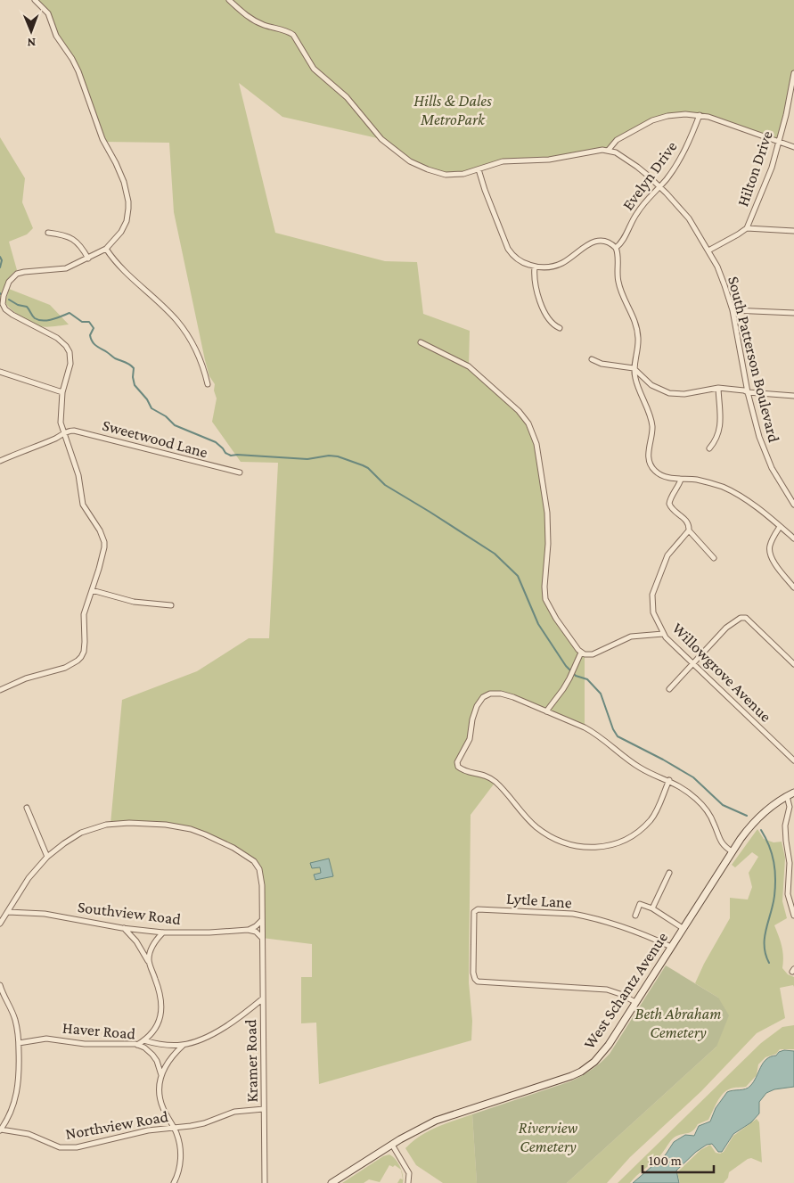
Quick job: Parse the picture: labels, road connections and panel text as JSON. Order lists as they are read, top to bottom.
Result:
{
  "streets": {
    "main road": ["West Schantz Avenue"],
    "street": [
      "Hilton Drive",
      "Evelyn Drive",
      "South Patterson Boulevard",
      "Sweetwood Lane",
      "Willowgrove Avenue",
      "Lytle Lane",
      "Southview Road",
      "Haver Road",
      "Kramer Road",
      "Northview Road"
    ]
  },
  "crossings": [
    ["Hilton Drive", "South Patterson Boulevard"],
    ["Evelyn Drive", "South Patterson Boulevard"],
    ["Lytle Lane", "West Schantz Avenue"],
    ["Southview Road", "Kramer Road"],
    ["Haver Road", "Kramer Road"],
    ["Kramer Road", "Northview Road"]
  ],
  "parks": ["Hills & Dales MetroPark", "Beth Abraham Cemetery", "Riverview Cemetery"],
  "scale_bar": "100 m",
  "north": "bottom"
}
